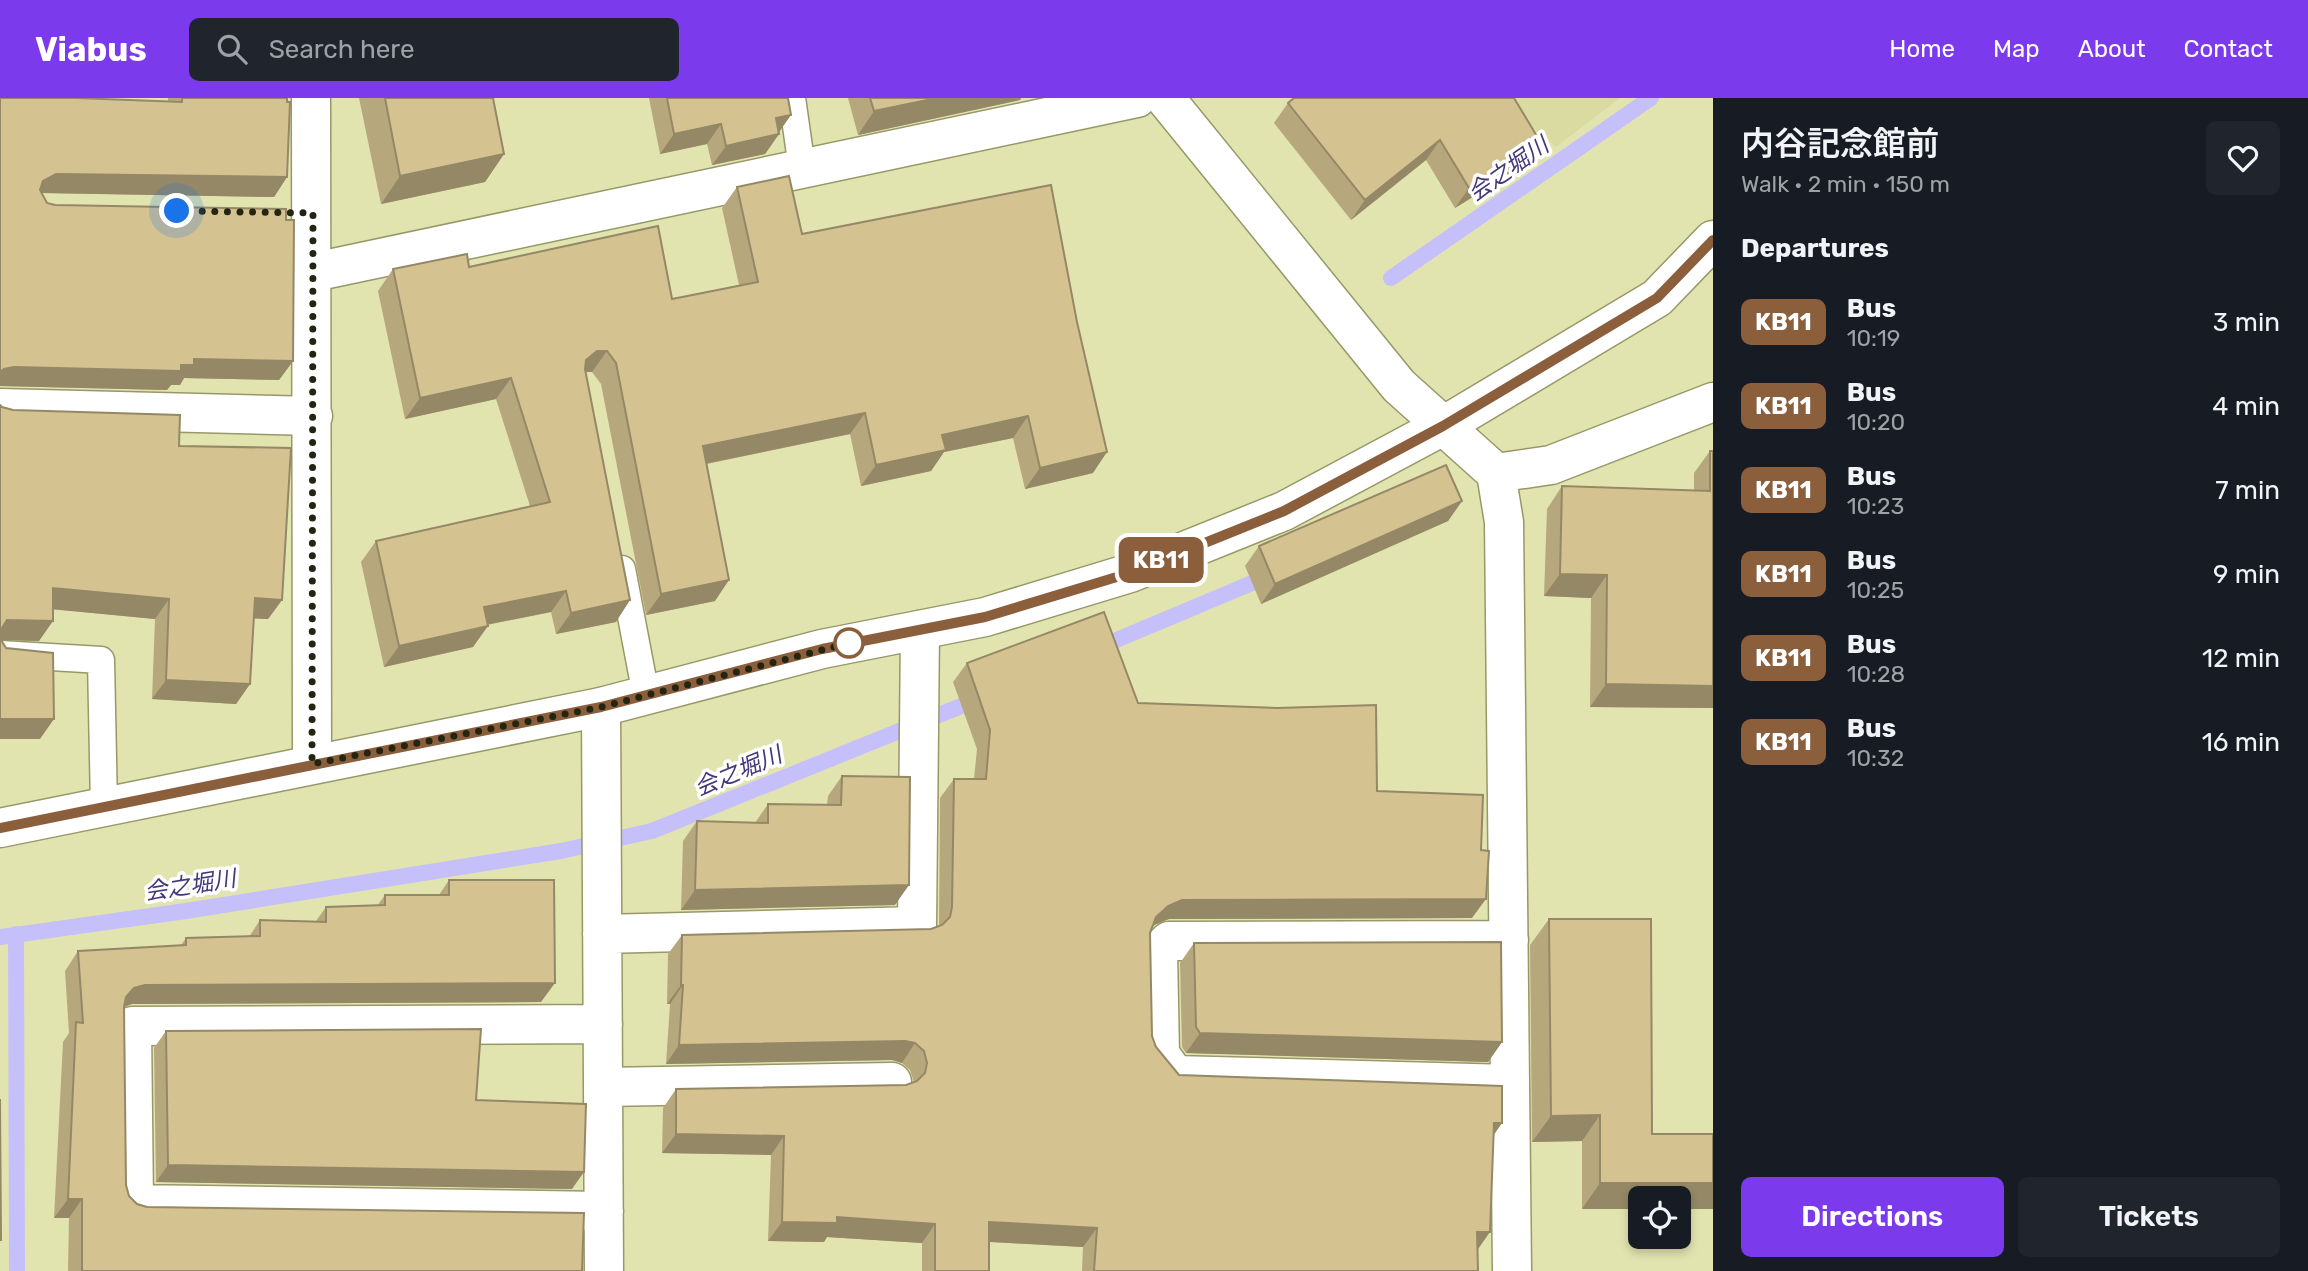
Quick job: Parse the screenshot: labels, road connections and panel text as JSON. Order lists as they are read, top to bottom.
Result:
{
  "water": ["会之堀川"],
  "lines": ["bus line KB11"],
  "page": {
    "header": "Viabus",
    "search": "Search here",
    "nav": [
      "Home",
      "Map",
      "About",
      "Contact"
    ],
    "on_map": "KB11",
    "heading": [
      ["内谷記念館前", "Walk · 2 min · 150 m"],
      "Departures"
    ],
    "list": [
      {
        "mark": "KB11",
        "name": "Bus",
        "note": "10:19",
        "value": "3 min"
      },
      {
        "mark": "KB11",
        "name": "Bus",
        "note": "10:20",
        "value": "4 min"
      },
      {
        "mark": "KB11",
        "name": "Bus",
        "note": "10:23",
        "value": "7 min"
      },
      {
        "mark": "KB11",
        "name": "Bus",
        "note": "10:25",
        "value": "9 min"
      },
      {
        "mark": "KB11",
        "name": "Bus",
        "note": "10:28",
        "value": "12 min"
      },
      {
        "mark": "KB11",
        "name": "Bus",
        "note": "10:32",
        "value": "16 min"
      }
    ],
    "buttons": ["Directions", "Tickets"]
  }
}
